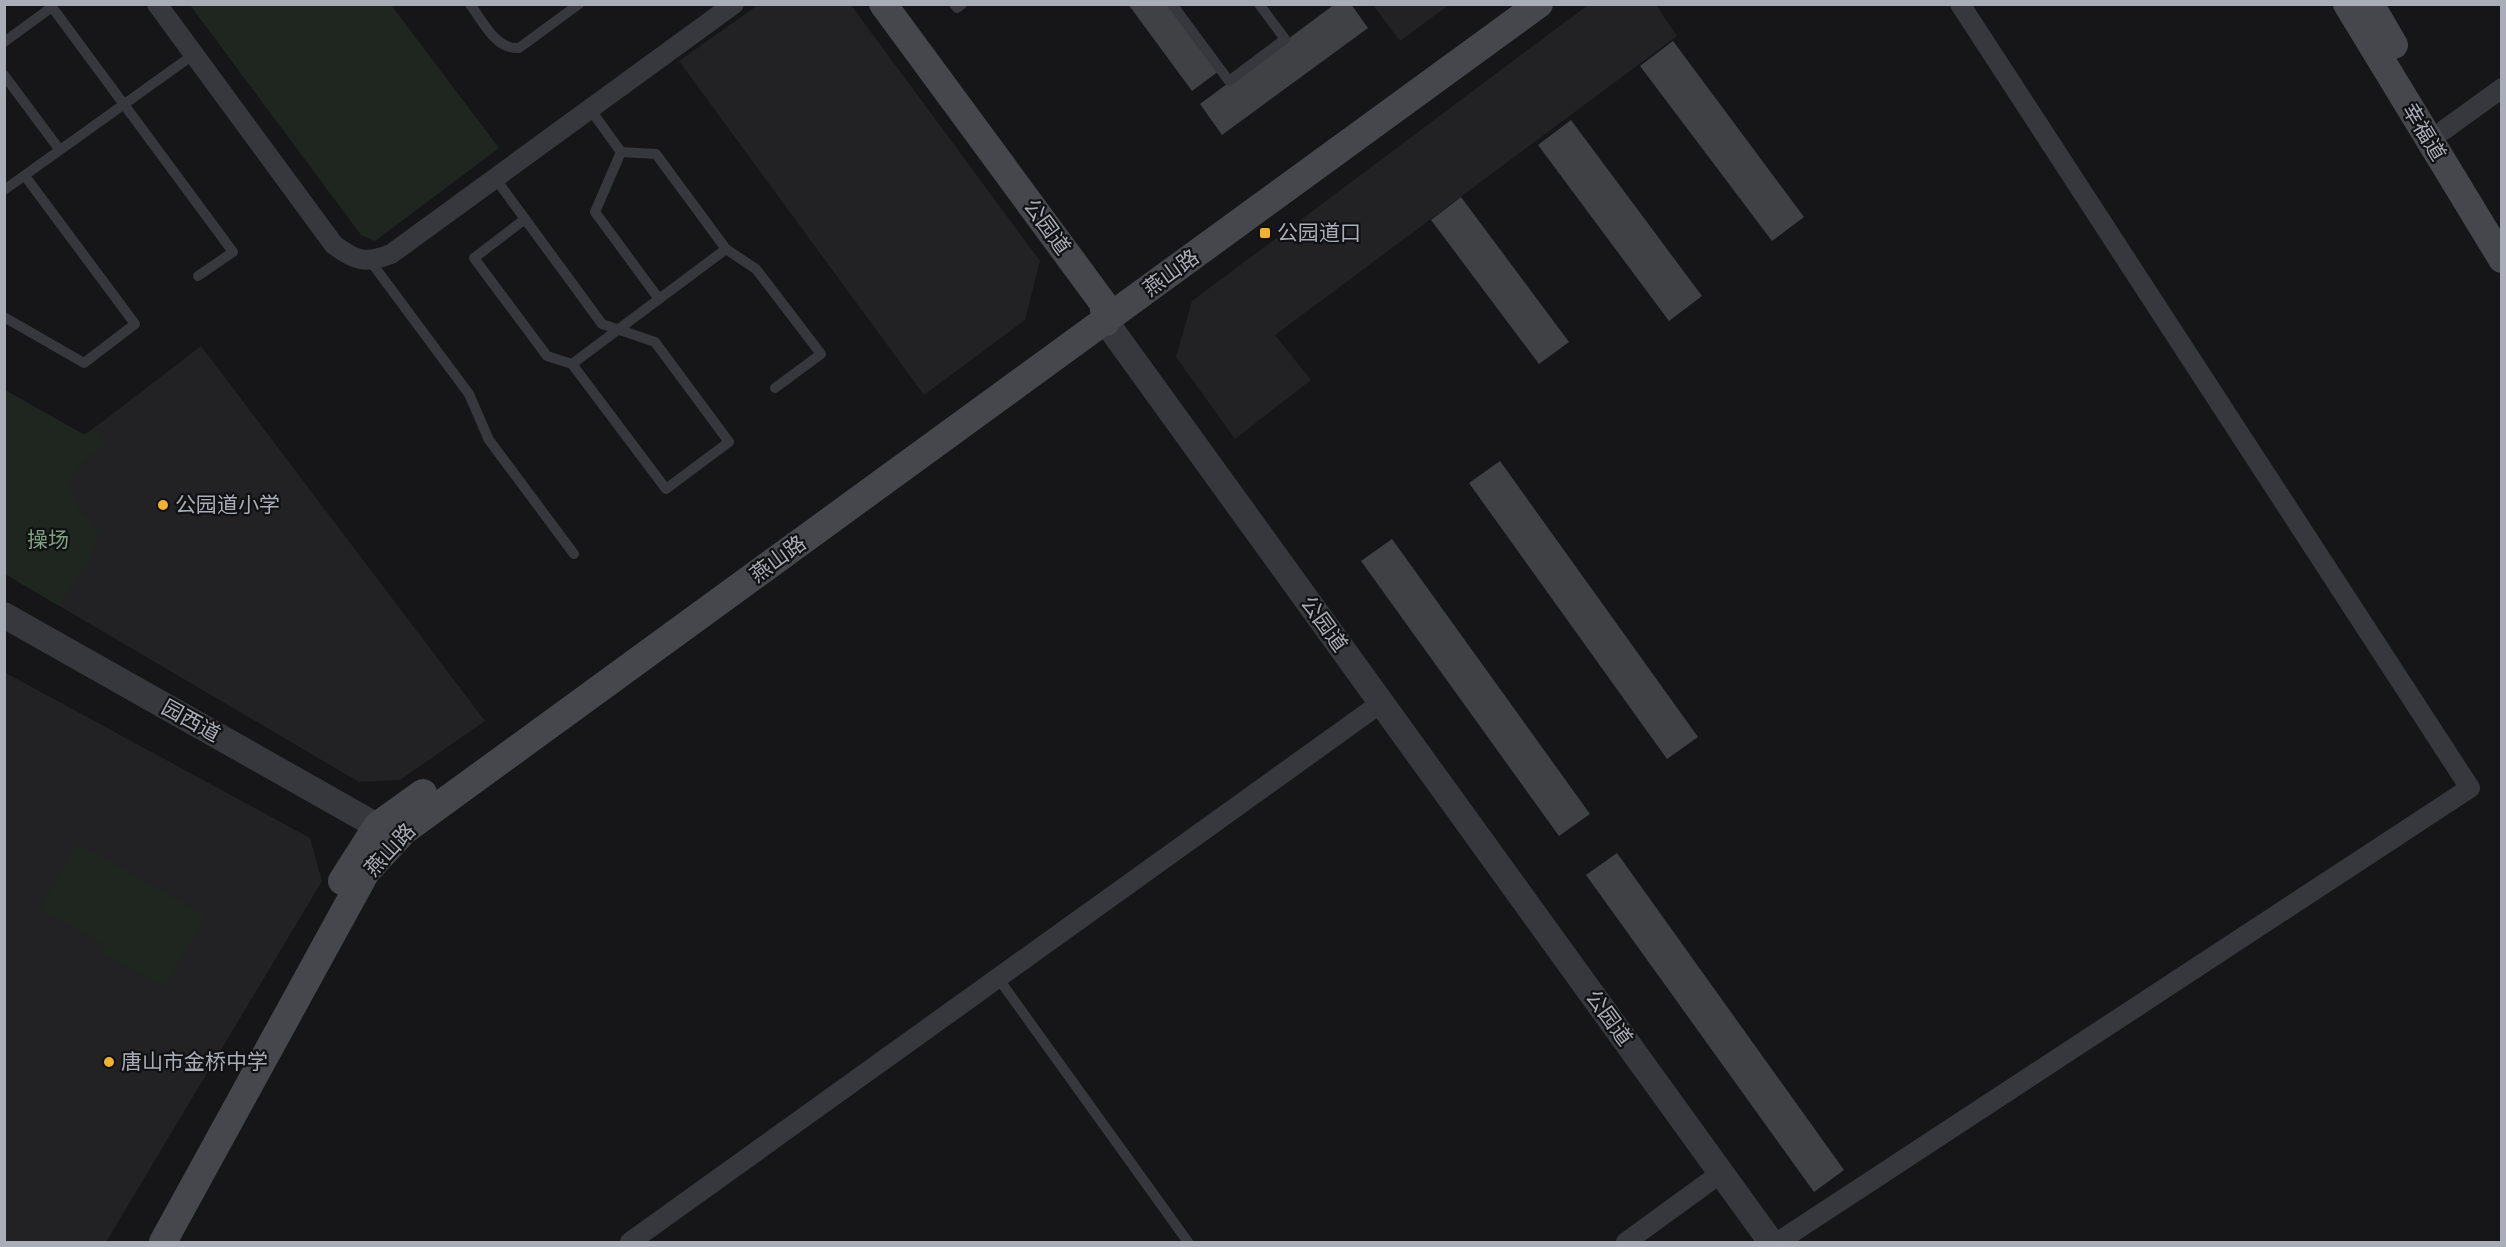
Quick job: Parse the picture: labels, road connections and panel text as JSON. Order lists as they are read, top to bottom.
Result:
{
  "streets": {
    "main road": ["幸福道", "公园道", "燕山路"],
    "street": ["园西道"]
  },
  "crossings": [
    ["公园道", "燕山路"],
    ["燕山路", "园西道"]
  ],
  "parks": ["操场"],
  "places": {
    "transit": ["公园道口"],
    "other": ["公园道小学", "唐山市金桥中学"]
  }
}
